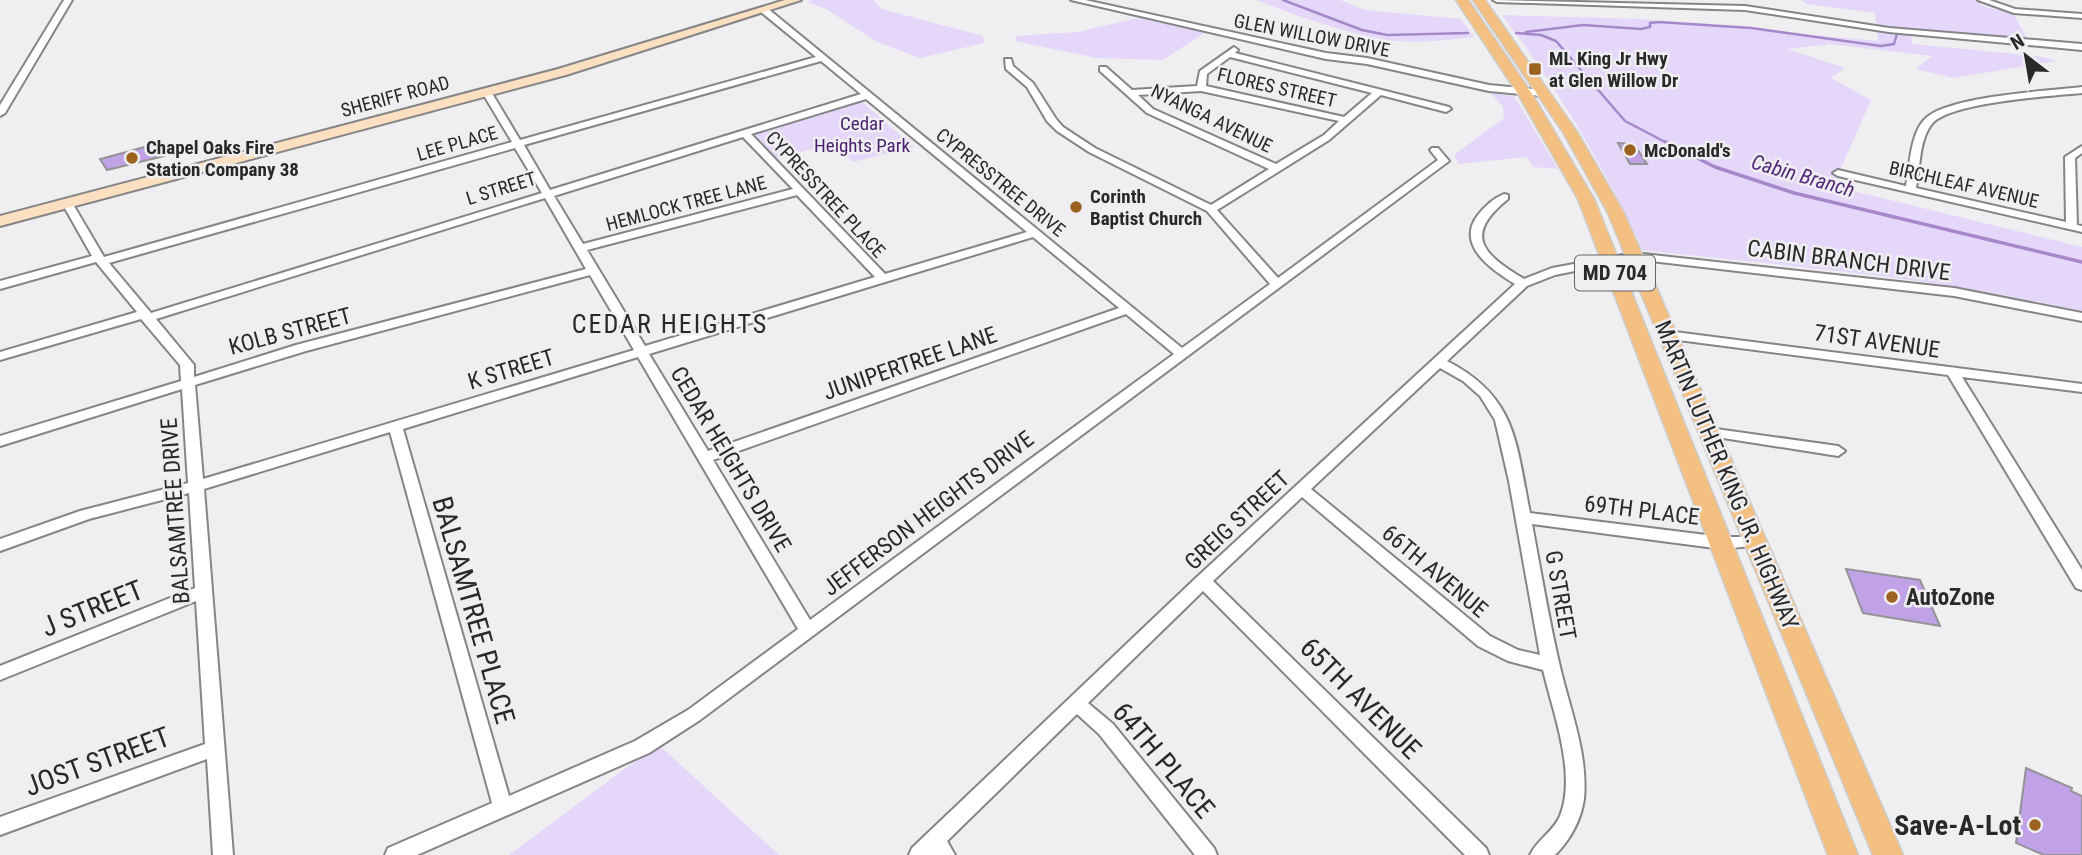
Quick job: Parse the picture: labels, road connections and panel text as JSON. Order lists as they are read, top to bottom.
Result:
{
  "streets": {
    "main road": ["SHERIFF ROAD", "MD 704", "MARTIN LUTHER KING JR. HIGHWAY"],
    "street": [
      "GLEN WILLOW DRIVE",
      "FLORES STREET",
      "NYANGA AVENUE",
      "LEE PLACE",
      "CYPRESSTREE DRIVE",
      "BIRCHLEAF AVENUE",
      "L STREET",
      "CYPRESSTREE PLACE",
      "HEMLOCK TREE LANE",
      "CABIN BRANCH DRIVE",
      "KOLB STREET",
      "71ST AVENUE",
      "JUNIPERTREE LANE",
      "K STREET",
      "CEDAR HEIGHTS DRIVE",
      "69TH PLACE",
      "BALSAMTREE DRIVE",
      "JEFFERSON HEIGHTS DRIVE",
      "GREIG STREET",
      "66TH AVENUE",
      "G STREET",
      "J STREET",
      "BALSAMTREE PLACE",
      "65TH AVENUE",
      "64TH PLACE",
      "JOST STREET"
    ]
  },
  "crossings": [
    ["GLEN WILLOW DRIVE", "MARTIN LUTHER KING JR. HIGHWAY"],
    ["FLORES STREET", "NYANGA AVENUE"],
    ["SHERIFF ROAD", "CYPRESSTREE DRIVE"],
    ["SHERIFF ROAD", "CEDAR HEIGHTS DRIVE"],
    ["SHERIFF ROAD", "BALSAMTREE DRIVE"],
    ["LEE PLACE", "CYPRESSTREE DRIVE"],
    ["LEE PLACE", "CEDAR HEIGHTS DRIVE"],
    ["LEE PLACE", "BALSAMTREE DRIVE"],
    ["CYPRESSTREE DRIVE", "L STREET"],
    ["CYPRESSTREE DRIVE", "JUNIPERTREE LANE"],
    ["CYPRESSTREE DRIVE", "K STREET"],
    ["CYPRESSTREE DRIVE", "JEFFERSON HEIGHTS DRIVE"],
    ["L STREET", "CYPRESSTREE PLACE"],
    ["L STREET", "CEDAR HEIGHTS DRIVE"],
    ["L STREET", "BALSAMTREE DRIVE"],
    ["CYPRESSTREE PLACE", "HEMLOCK TREE LANE"],
    ["CYPRESSTREE PLACE", "K STREET"],
    ["HEMLOCK TREE LANE", "CEDAR HEIGHTS DRIVE"],
    ["CABIN BRANCH DRIVE", "MARTIN LUTHER KING JR. HIGHWAY"],
    ["CABIN BRANCH DRIVE", "GREIG STREET"],
    ["KOLB STREET", "CEDAR HEIGHTS DRIVE"],
    ["KOLB STREET", "BALSAMTREE DRIVE"],
    ["71ST AVENUE", "MARTIN LUTHER KING JR. HIGHWAY"],
    ["JUNIPERTREE LANE", "CEDAR HEIGHTS DRIVE"],
    ["K STREET", "CEDAR HEIGHTS DRIVE"],
    ["K STREET", "BALSAMTREE DRIVE"],
    ["K STREET", "BALSAMTREE PLACE"],
    ["CEDAR HEIGHTS DRIVE", "JEFFERSON HEIGHTS DRIVE"],
    ["MARTIN LUTHER KING JR. HIGHWAY", "69TH PLACE"],
    ["MARTIN LUTHER KING JR. HIGHWAY", "GREIG STREET"],
    ["69TH PLACE", "G STREET"],
    ["BALSAMTREE DRIVE", "J STREET"],
    ["BALSAMTREE DRIVE", "JOST STREET"],
    ["JEFFERSON HEIGHTS DRIVE", "BALSAMTREE PLACE"],
    ["GREIG STREET", "66TH AVENUE"],
    ["GREIG STREET", "G STREET"],
    ["GREIG STREET", "65TH AVENUE"],
    ["GREIG STREET", "64TH PLACE"],
    ["66TH AVENUE", "G STREET"]
  ],
  "districts": ["CEDAR HEIGHTS"],
  "water": ["Cabin Branch"],
  "parks": ["Cedar Heights Park"],
  "places": {
    "transit": ["ML King Jr Hwy at Glen Willow Dr"],
    "other": [
      "McDonald's",
      "Chapel Oaks Fire Station Company 38",
      "Corinth Baptist Church",
      "AutoZone",
      "Save-A-Lot"
    ]
  },
  "north": "top left"
}
